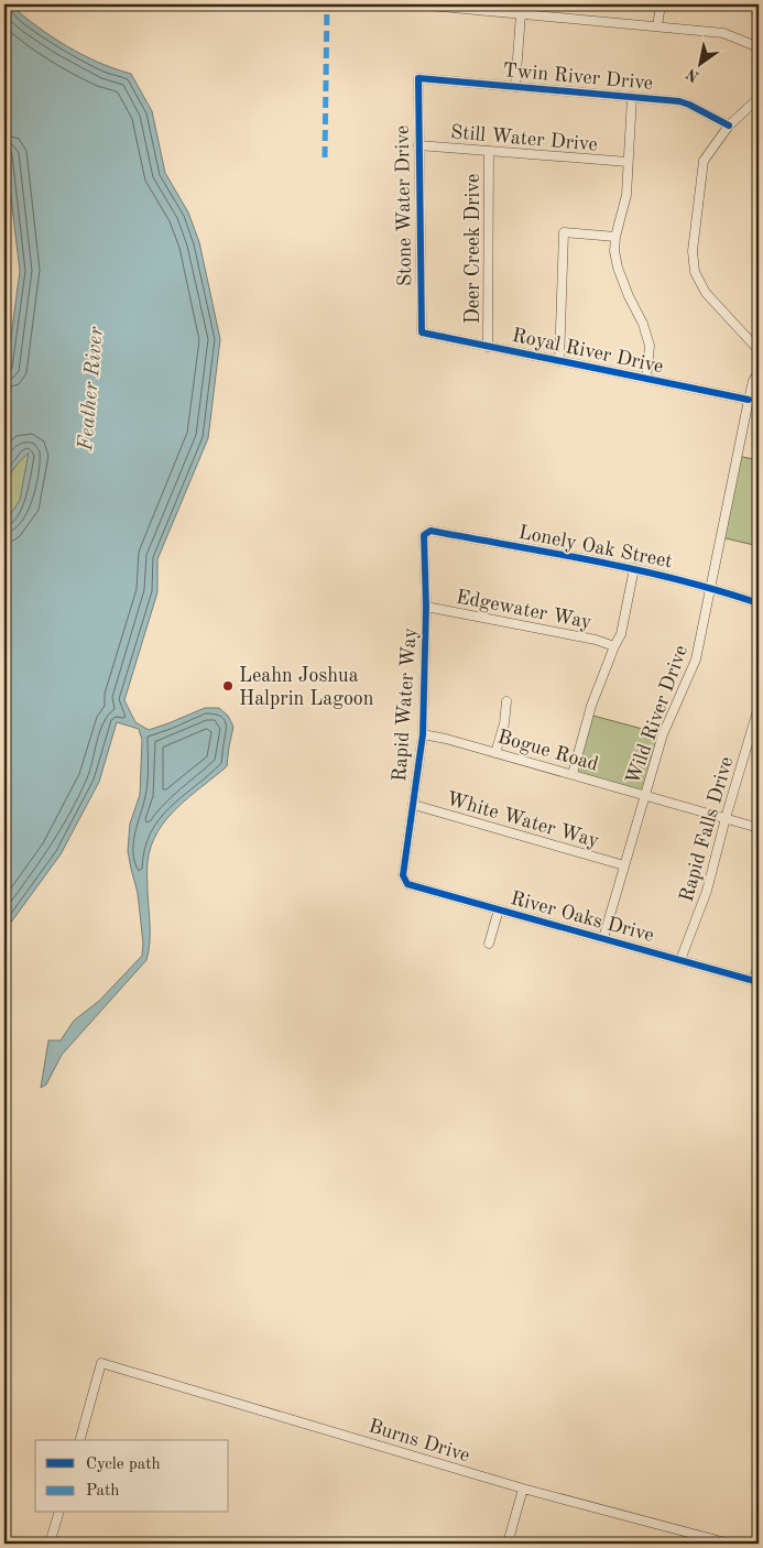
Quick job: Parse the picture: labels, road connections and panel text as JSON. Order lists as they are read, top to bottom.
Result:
{
  "streets": {
    "street": [
      "Twin River Drive",
      "Still Water Drive",
      "Stone Water Drive",
      "Deer Creek Drive",
      "Royal River Drive",
      "Lonely Oak Street",
      "Edgewater Way",
      "Rapid Water Way",
      "Wild River Drive",
      "Bogue Road",
      "White Water Way",
      "Rapid Falls Drive",
      "River Oaks Drive",
      "Burns Drive"
    ]
  },
  "crossings": [
    ["Twin River Drive", "Stone Water Drive"],
    ["Still Water Drive", "Stone Water Drive"],
    ["Still Water Drive", "Deer Creek Drive"],
    ["Stone Water Drive", "Royal River Drive"],
    ["Deer Creek Drive", "Royal River Drive"],
    ["Royal River Drive", "Wild River Drive"],
    ["Lonely Oak Street", "Rapid Water Way"],
    ["Lonely Oak Street", "Wild River Drive"],
    ["Edgewater Way", "Rapid Water Way"],
    ["Rapid Water Way", "Bogue Road"],
    ["Rapid Water Way", "White Water Way"],
    ["Rapid Water Way", "River Oaks Drive"],
    ["Wild River Drive", "Bogue Road"],
    ["Wild River Drive", "White Water Way"],
    ["Wild River Drive", "River Oaks Drive"],
    ["Bogue Road", "Rapid Falls Drive"],
    ["Rapid Falls Drive", "River Oaks Drive"]
  ],
  "water": ["Feather River"],
  "places": ["Leahn Joshua Halprin Lagoon"],
  "legend": ["Cycle path", "Path"],
  "north": "bottom left"
}
